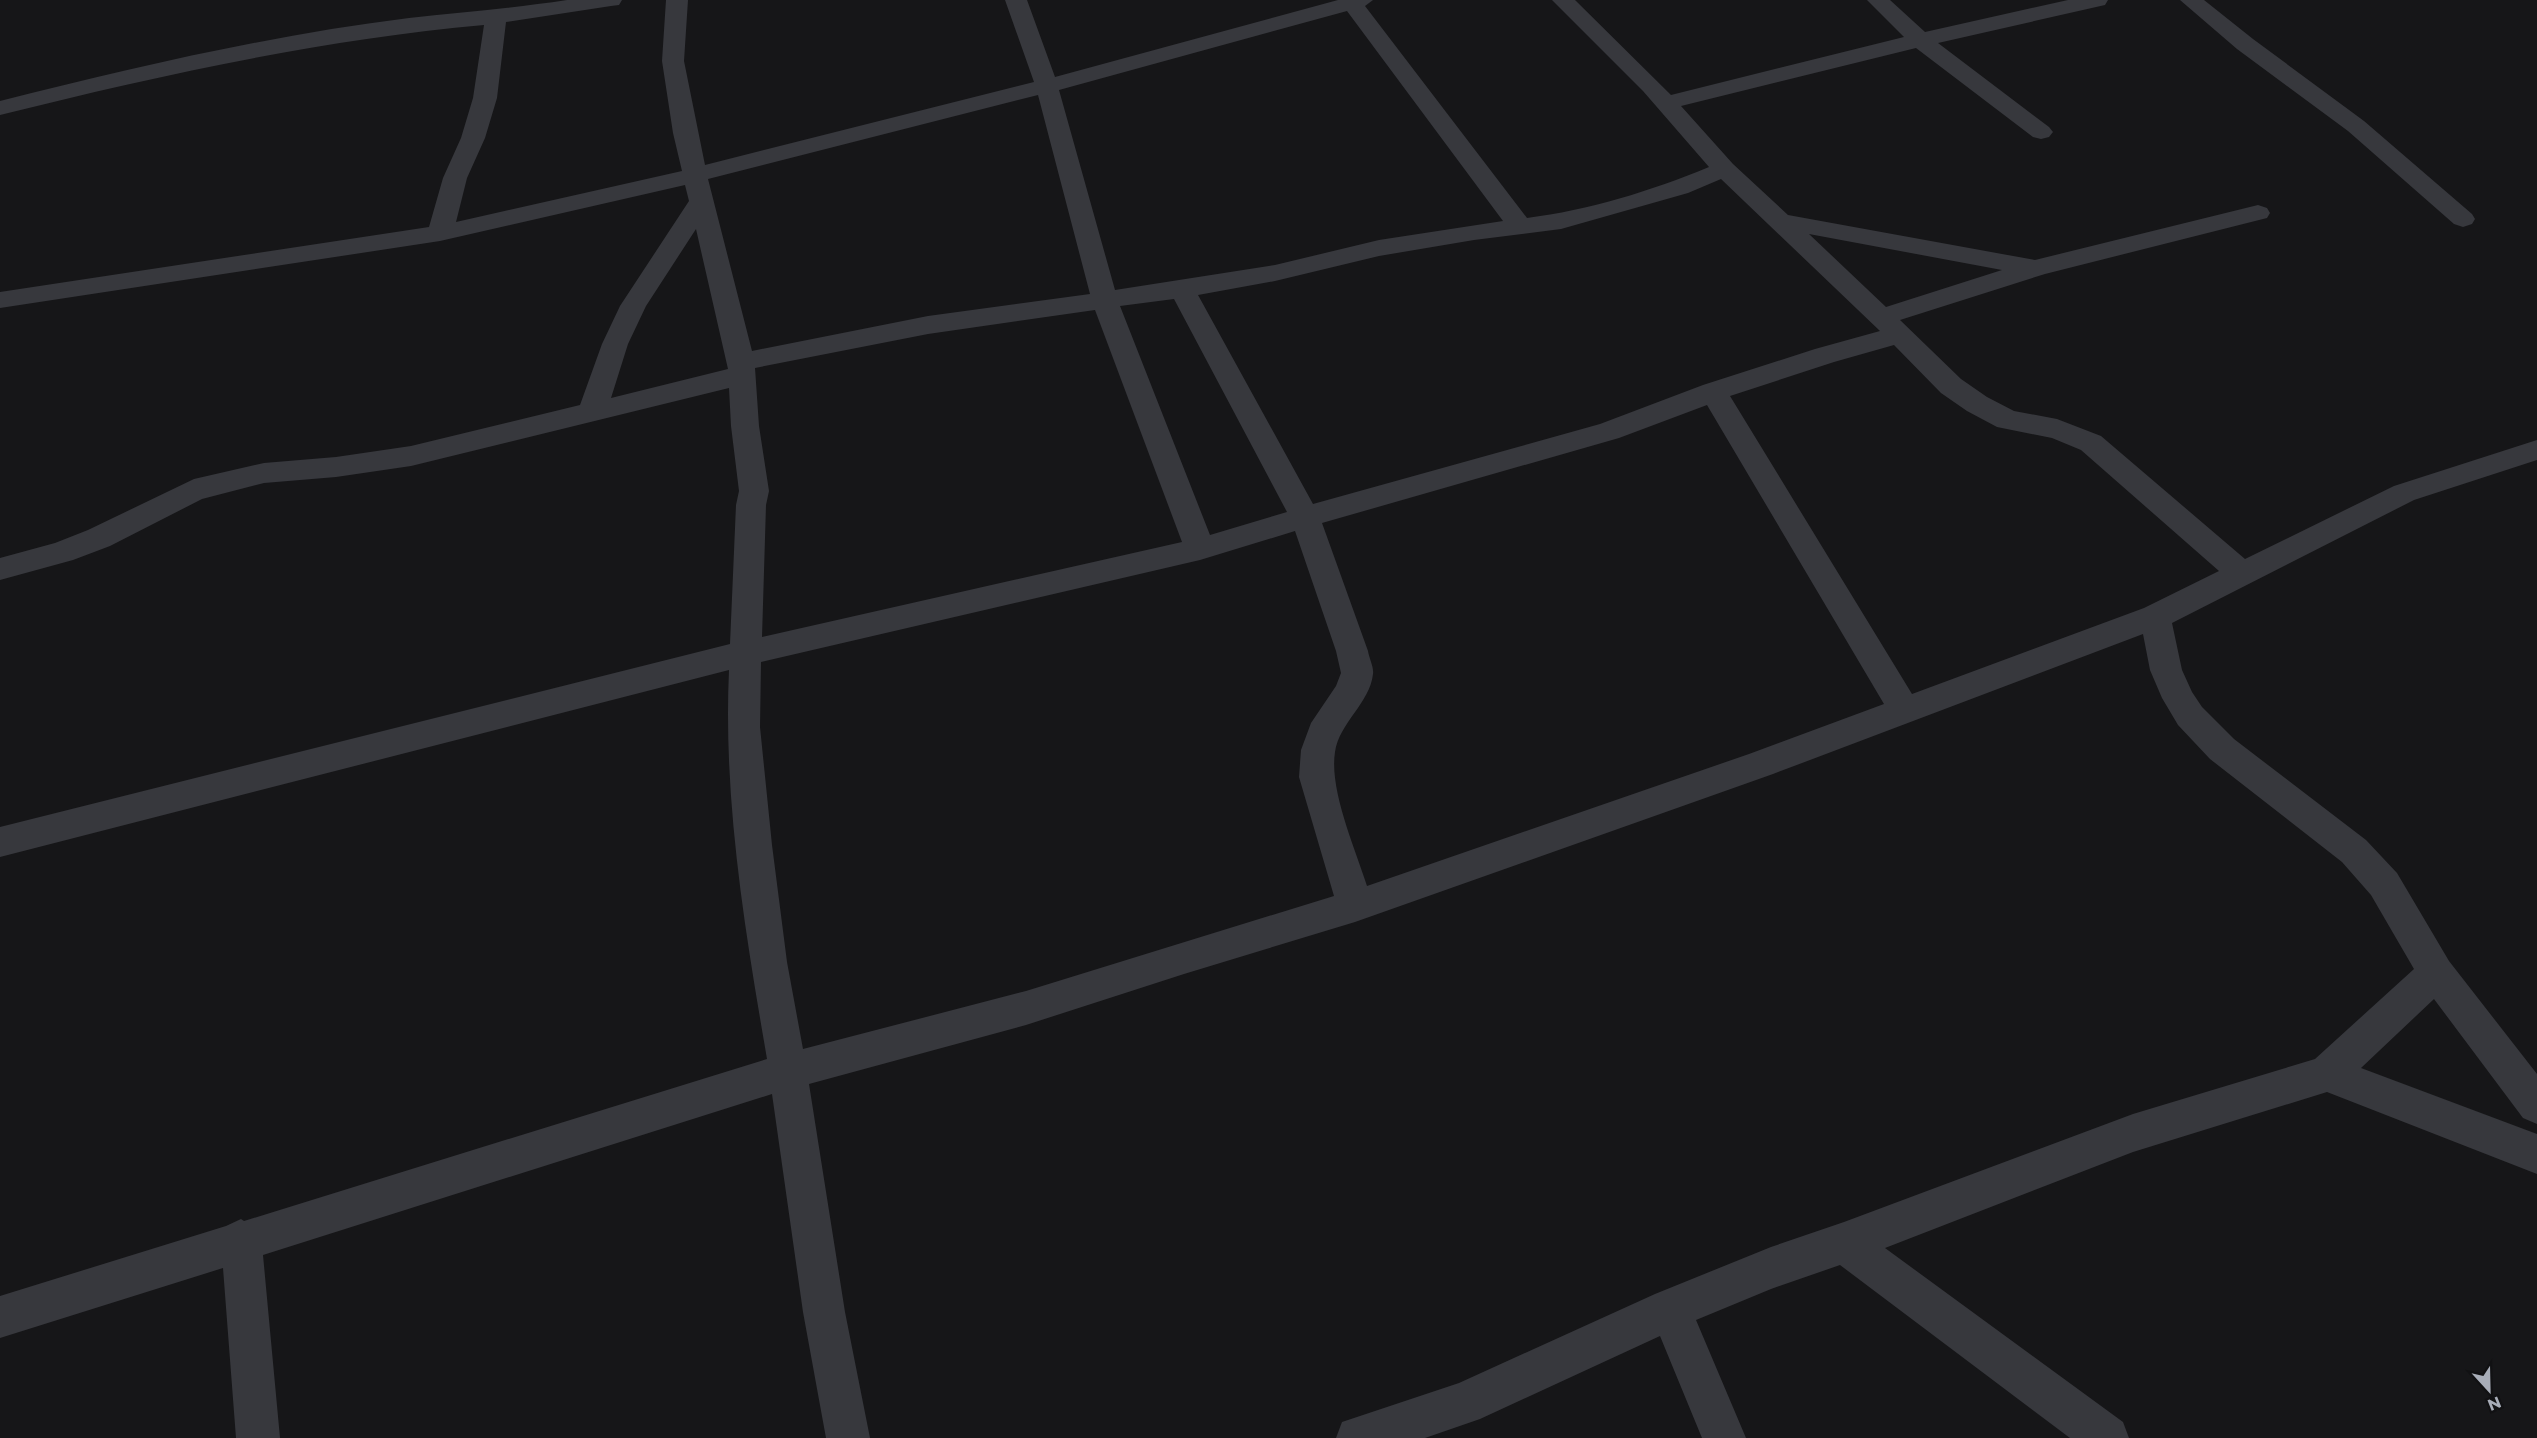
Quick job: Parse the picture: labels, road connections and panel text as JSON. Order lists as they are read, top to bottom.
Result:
{
  "north": "bottom"
}
